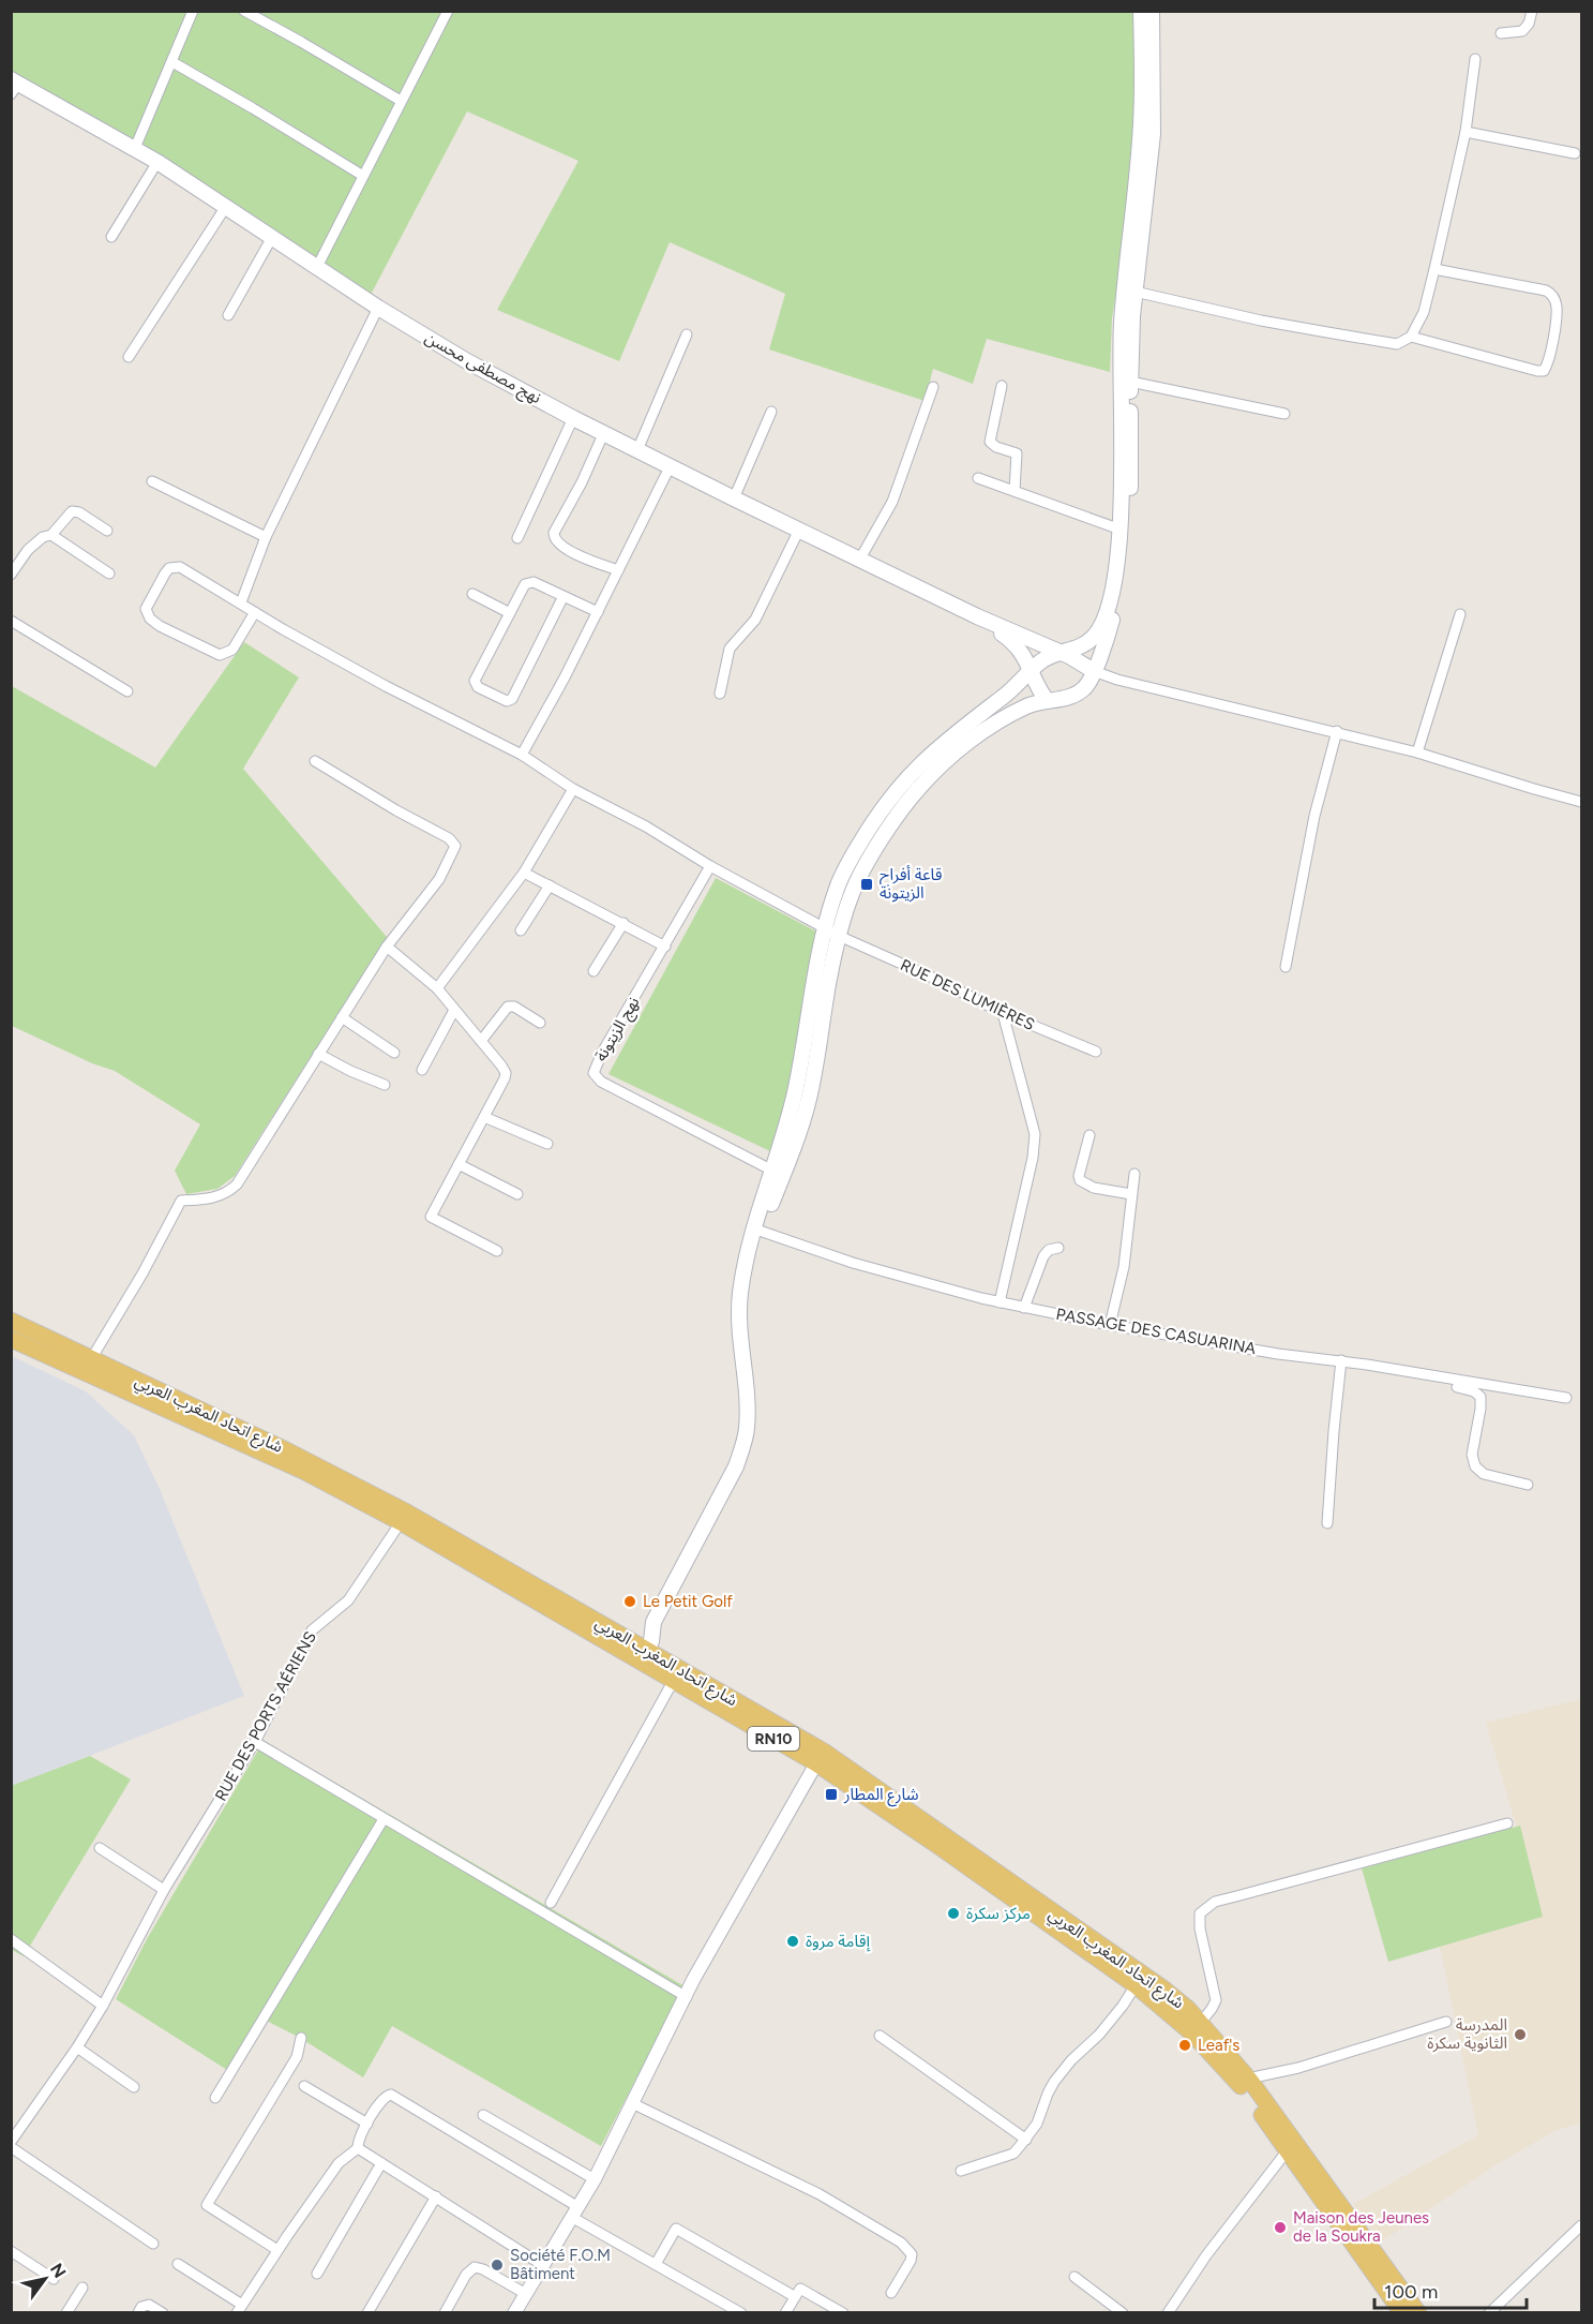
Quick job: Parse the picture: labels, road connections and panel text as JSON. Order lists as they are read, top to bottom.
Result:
{
  "streets": {
    "main road": ["نهج مصطفى محسن", "شارع اتحاد المغرب العربي", "RN10"],
    "street": [
      "RUE DES LUMIÈRES",
      "نهج الزيتونة",
      "PASSAGE DES CASUARINA",
      "RUE DES PORTS AÉRIENS"
    ]
  },
  "crossings": [
    ["RUE DES LUMIÈRES", "نهج الزيتونة"],
    ["شارع اتحاد المغرب العربي", "RUE DES PORTS AÉRIENS"]
  ],
  "places": {
    "transit": ["قاعة أفراح الزيتونة", "شارع المطار"],
    "other": [
      "Le Petit Golf",
      "مركز سكرة",
      "إقامة مروة",
      "المدرسة الثانوية سكرة",
      "Leaf's",
      "Maison des Jeunes de la Soukra",
      "Société F.O.M Bâtiment"
    ]
  },
  "scale_bar": "100 m",
  "north": "top right"
}
